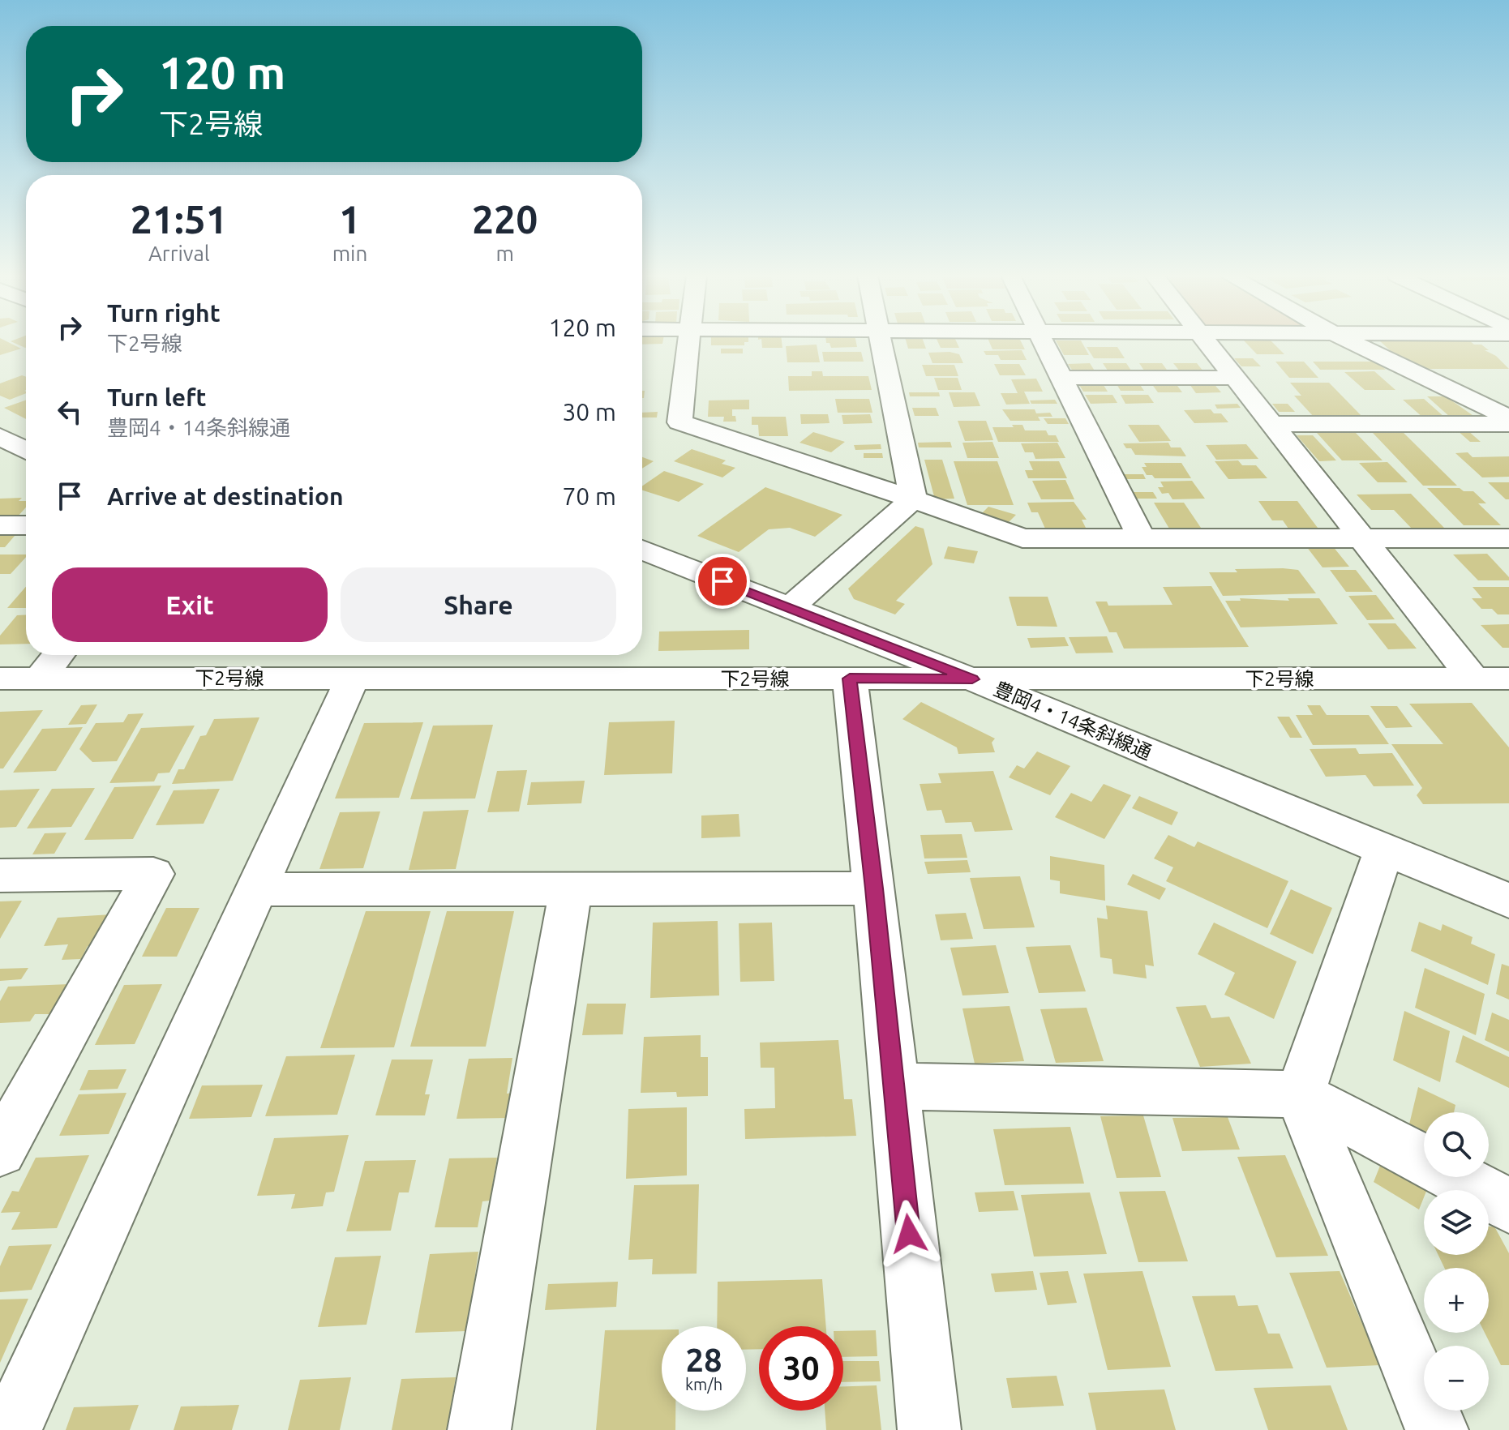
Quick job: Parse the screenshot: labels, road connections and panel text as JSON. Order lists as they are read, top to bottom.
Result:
{
  "streets": {
    "street": ["下2号線", "豊岡4・14条斜線通"]
  },
  "crossings": [
    ["下2号線", "豊岡4・14条斜線通"]
  ],
  "page": {
    "turn": ["120 m", "下2号線"],
    "eta": [
      "21:51",
      "Arrival",
      "1",
      "min",
      "220",
      "m"
    ],
    "list": [
      {
        "name": "Turn right",
        "note": "下2号線",
        "value": "120 m"
      },
      {
        "name": "Turn left",
        "note": "豊岡4・14条斜線通",
        "value": "30 m"
      },
      {
        "name": "Arrive at destination",
        "value": "70 m"
      }
    ],
    "buttons": ["Exit", "Share"],
    "map_buttons": ["+", "−"],
    "speed": "28 km/h",
    "limit": "30"
  }
}
